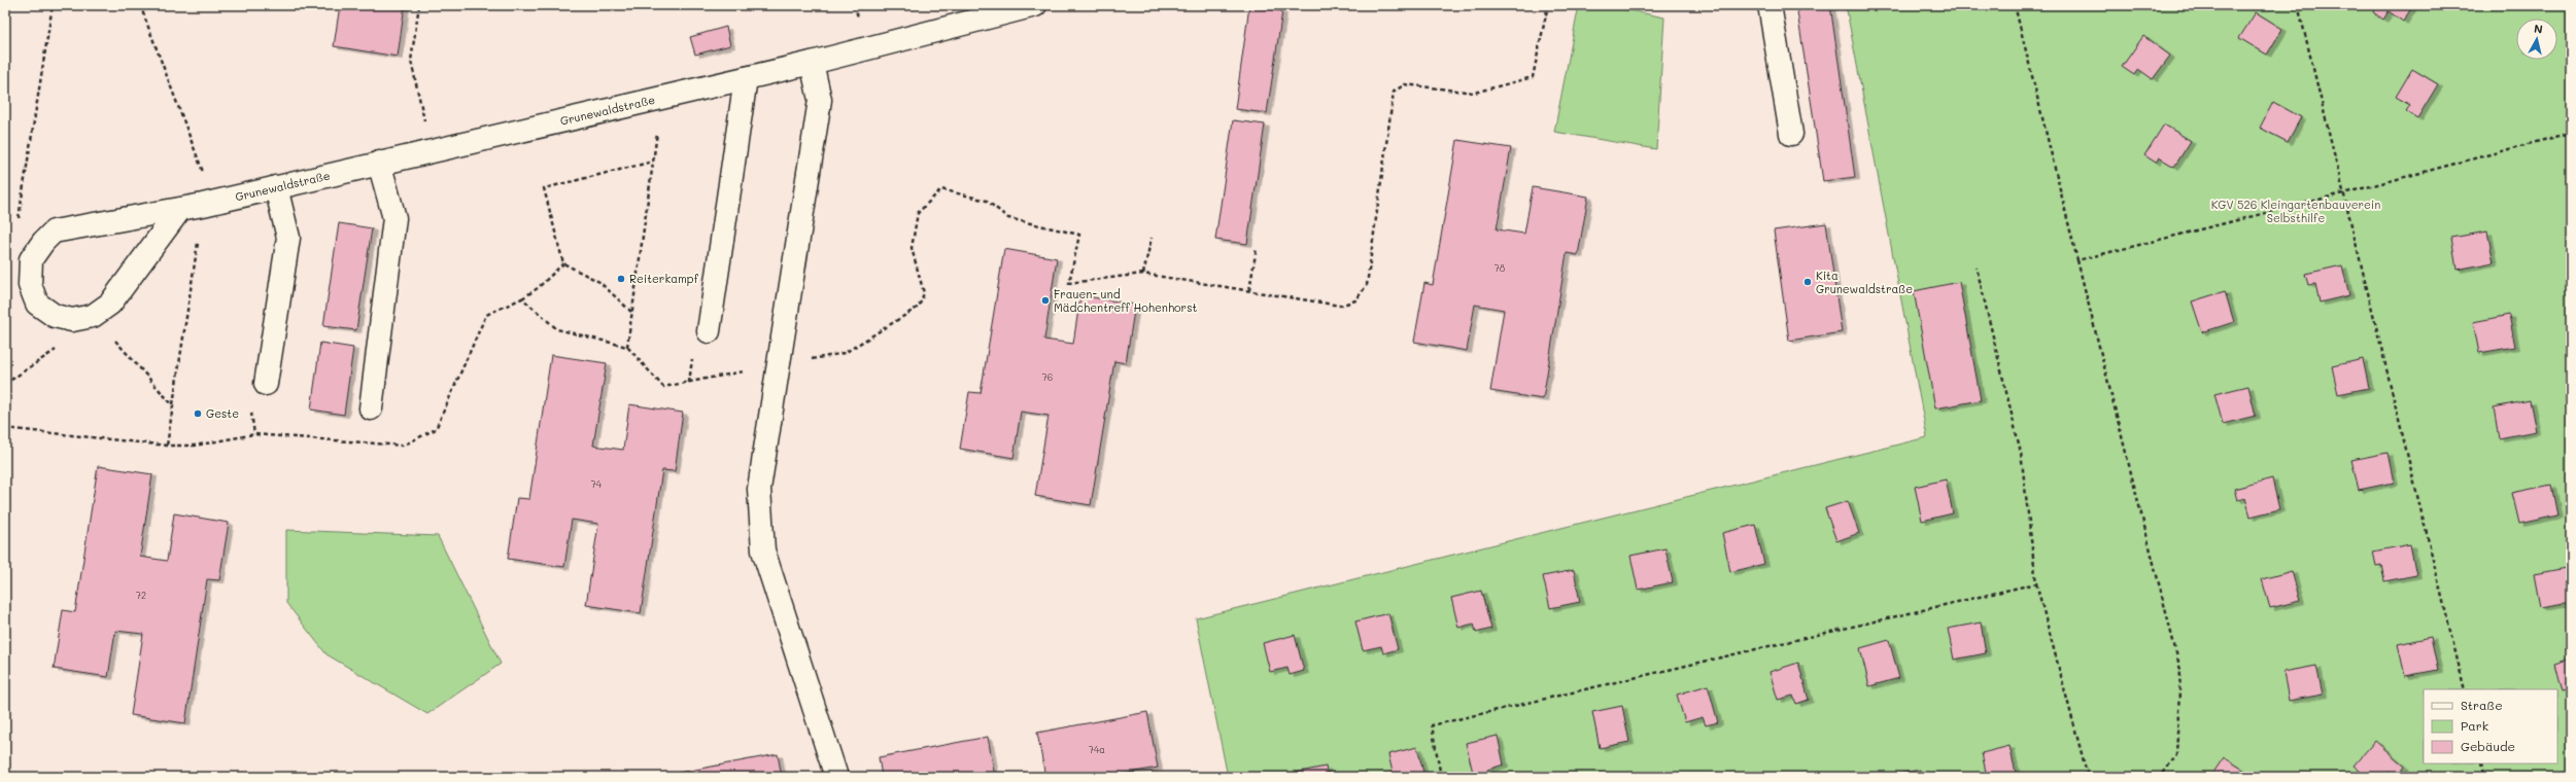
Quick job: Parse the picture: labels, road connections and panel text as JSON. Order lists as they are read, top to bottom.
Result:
{
  "streets": {
    "street": ["Grunewaldstraße"]
  },
  "parks": ["KGV 526 Kleingartenbauverein Selbsthilfe"],
  "places": [
    "Reiterkampf",
    "Kita Grunewaldstraße",
    "Frauen- und Mädchentreff Hohenhorst",
    "Geste"
  ],
  "house_numbers": [
    "78",
    "76",
    "74",
    "72",
    "74a"
  ],
  "legend": ["Straße", "Park", "Gebäude"],
  "north": "top"
}
